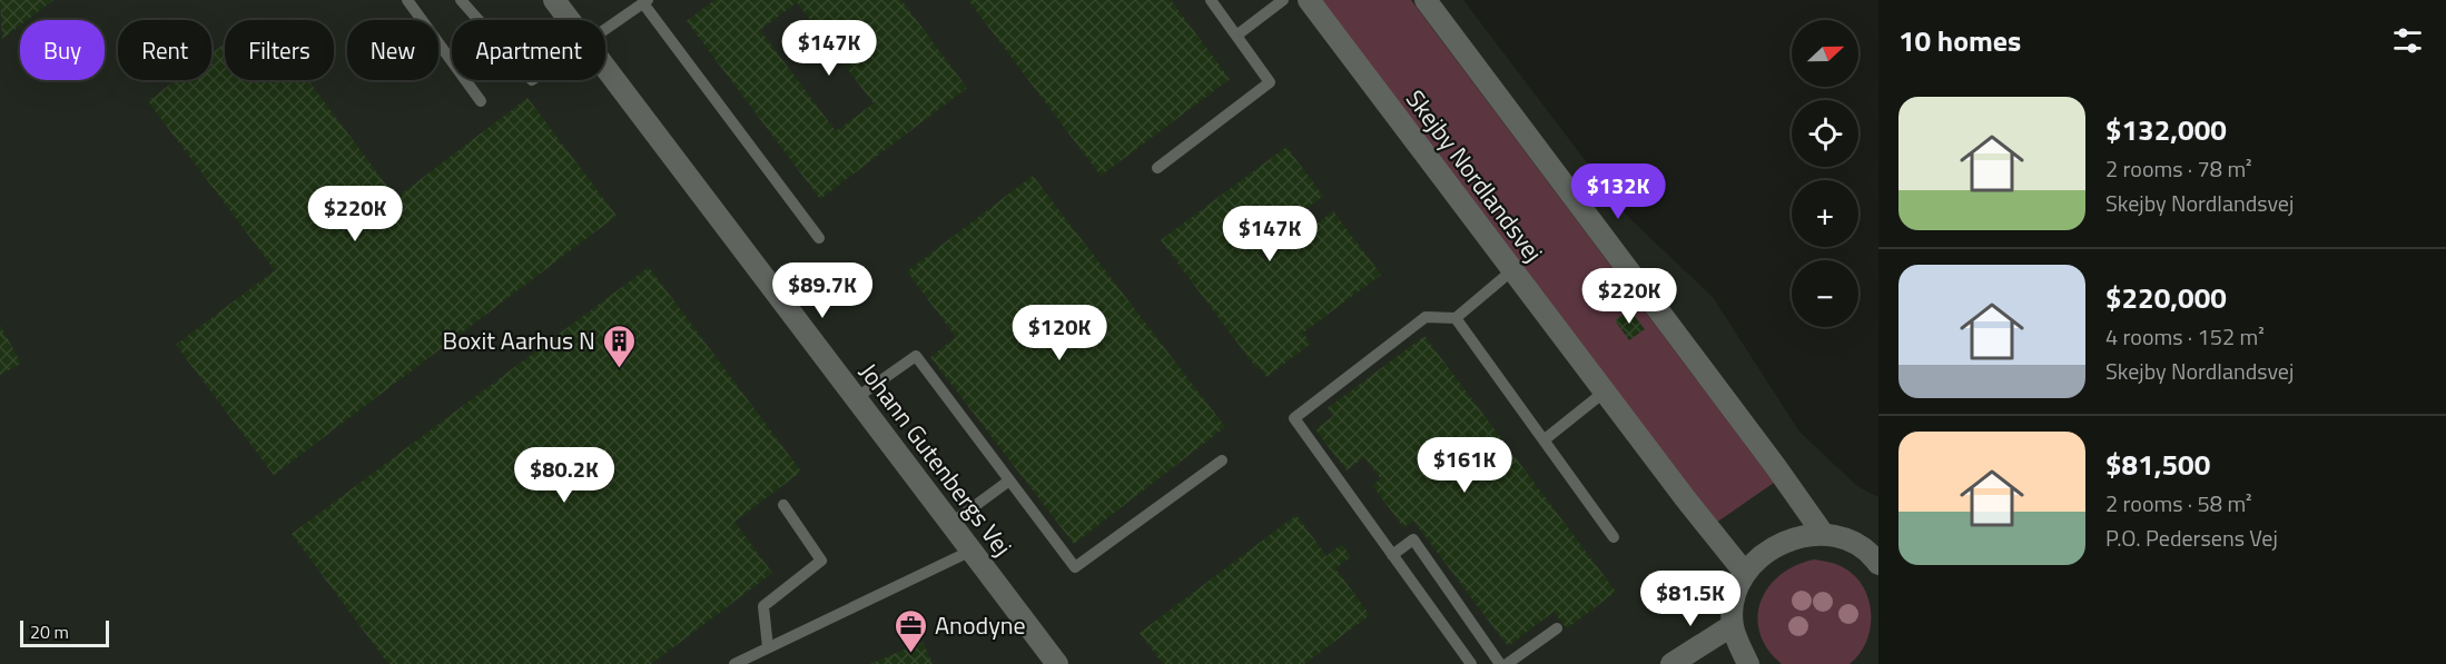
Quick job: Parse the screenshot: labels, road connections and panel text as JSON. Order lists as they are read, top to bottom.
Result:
{
  "streets": {
    "street": ["Skejby Nordlandsvej", "Johann Gutenbergs Vej"]
  },
  "places": {
    "building": ["Boxit Aarhus N"],
    "office": ["Anodyne"]
  },
  "scale_bar": "20 m",
  "north": "right",
  "page": {
    "heading": "10 homes",
    "map_buttons": ["+", "−"],
    "price": [
      "$147K",
      "$132K",
      "$220K",
      "$147K",
      "$89.7K",
      "$220K",
      "$120K",
      "$161K",
      "$80.2K",
      "$81.5K"
    ],
    "chip": [
      "Buy",
      "Rent",
      "Filters",
      "New",
      "Apartment"
    ],
    "list": [
      {
        "name": "$132,000",
        "note": "2 rooms · 78 m² · Skejby Nordlandsvej"
      },
      {
        "name": "$220,000",
        "note": "4 rooms · 152 m² · Skejby Nordlandsvej"
      },
      {
        "name": "$81,500",
        "note": "2 rooms · 58 m² · P.O. Pedersens Vej"
      }
    ],
    "scale": "20 m"
  }
}
